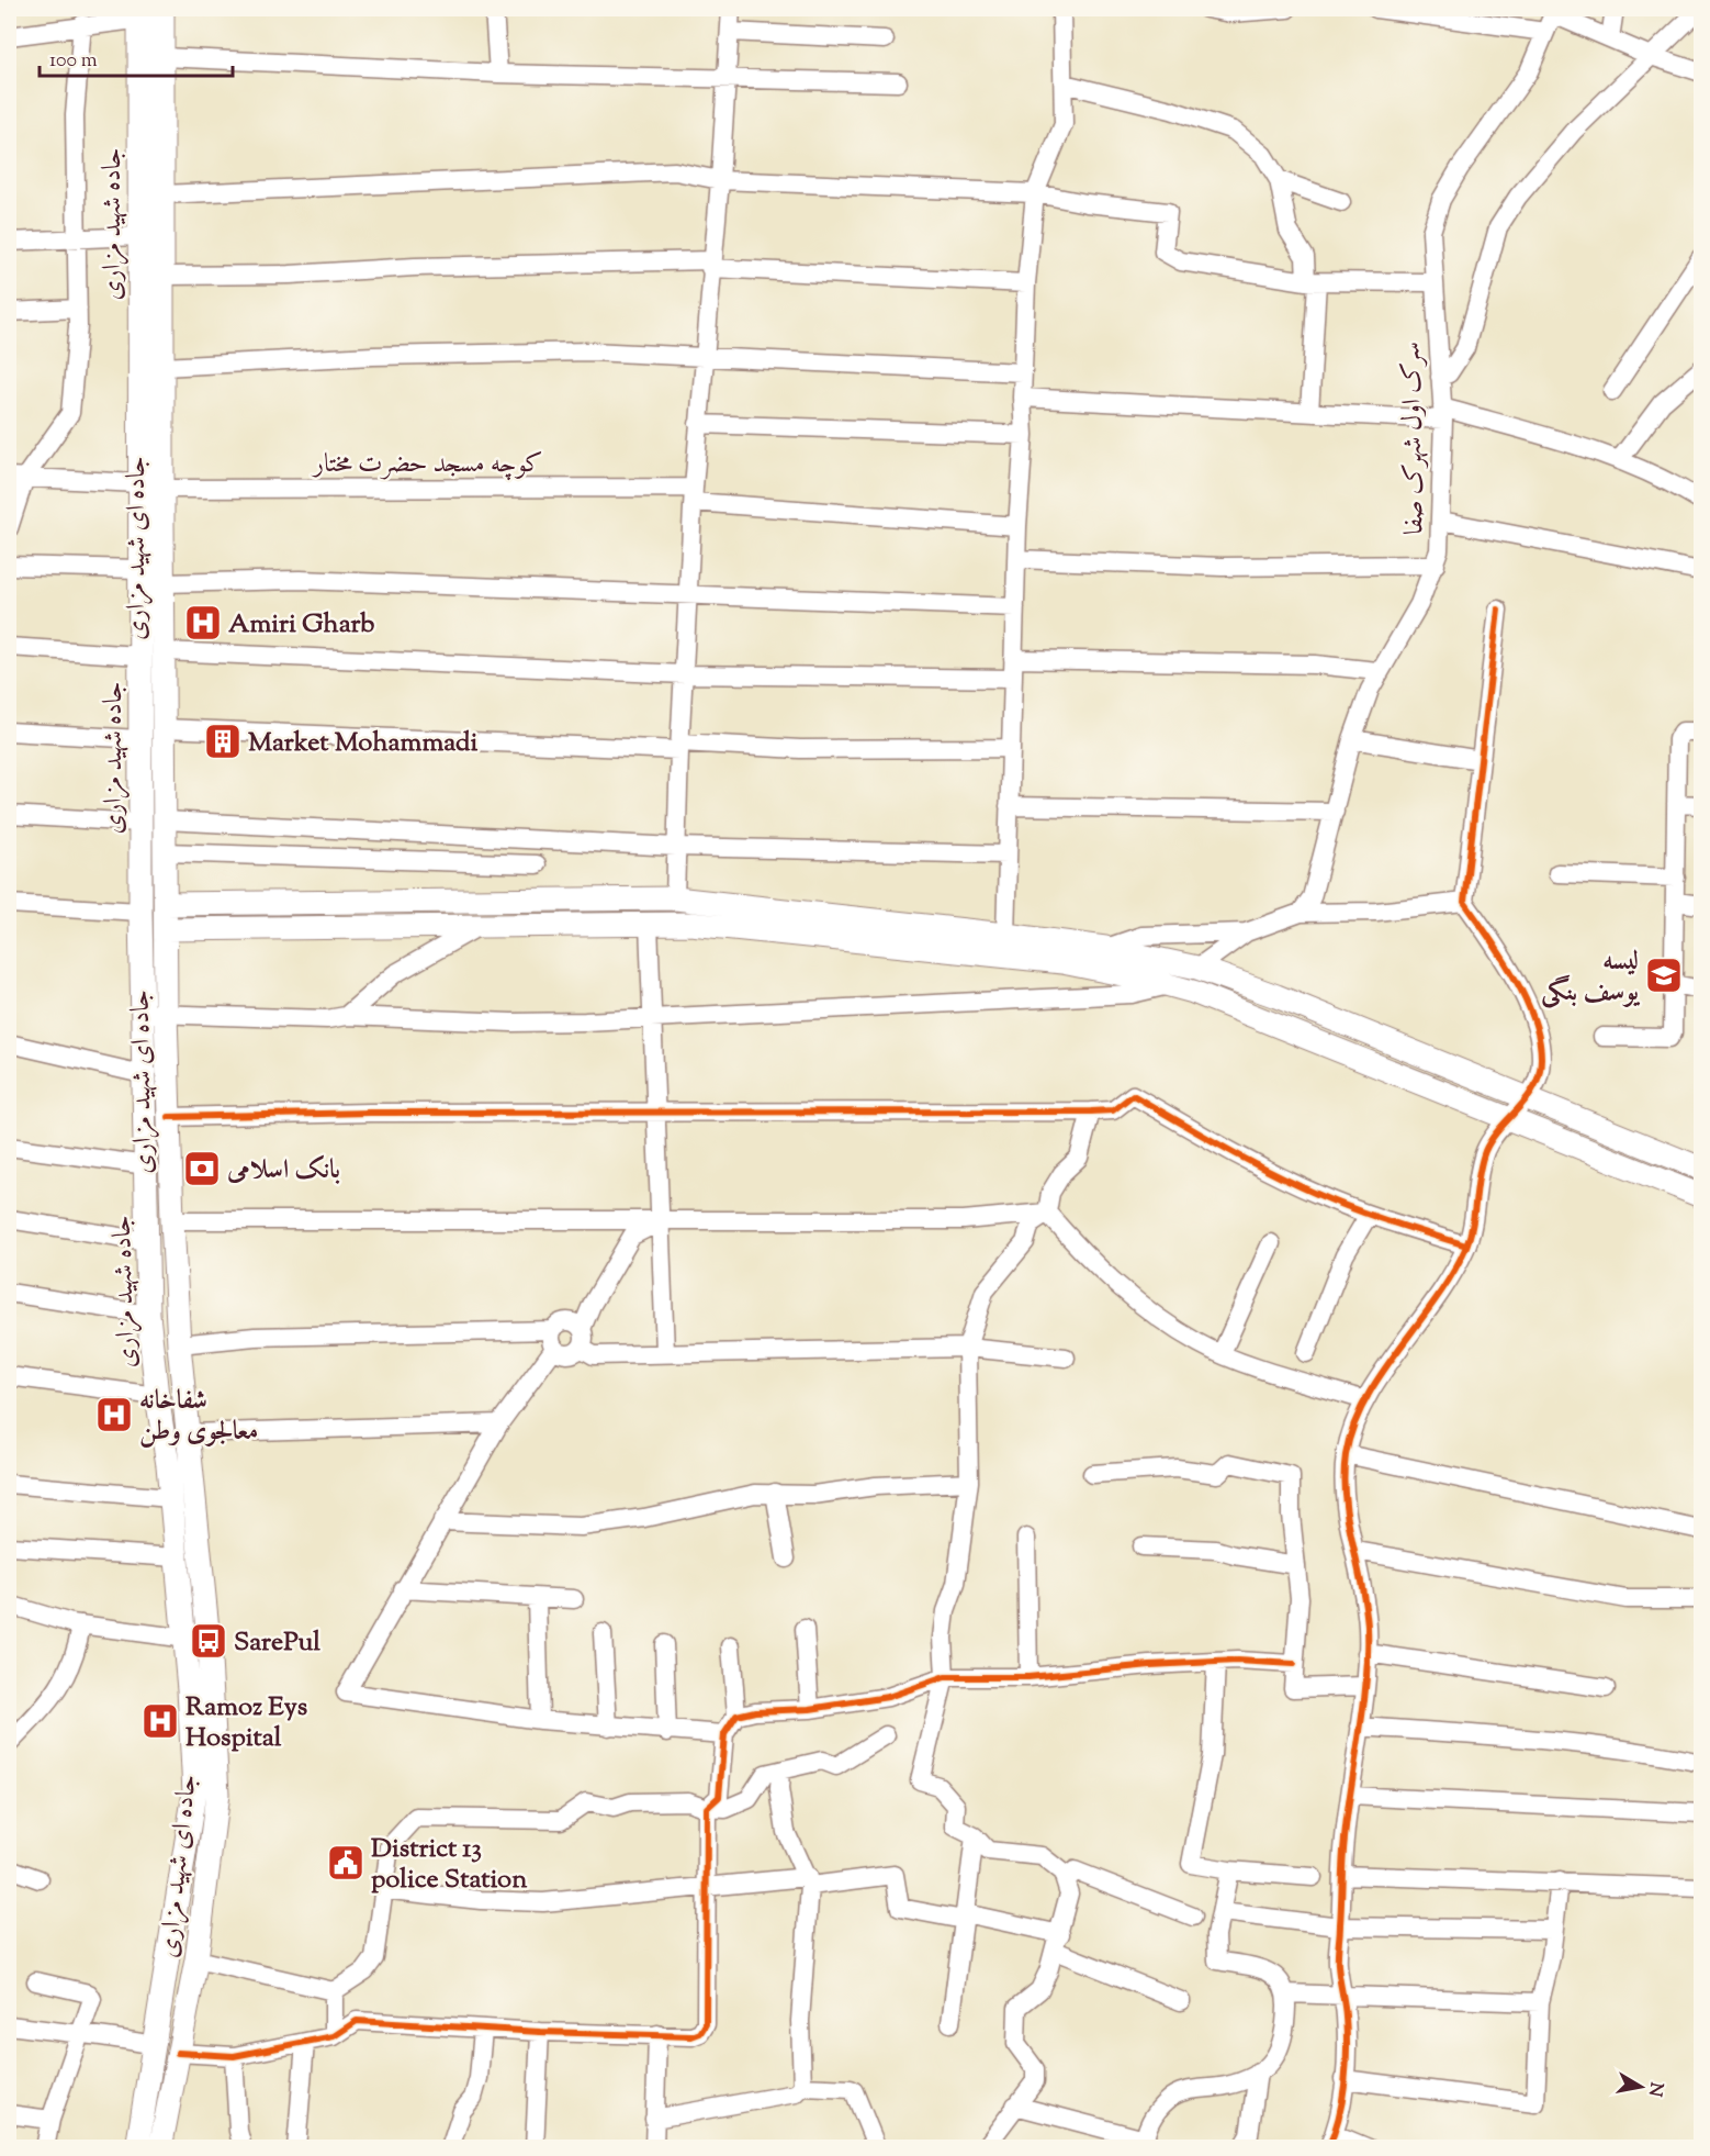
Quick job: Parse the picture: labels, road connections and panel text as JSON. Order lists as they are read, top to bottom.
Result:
{
  "streets": {
    "main road": ["جاده شهید مزاری", "جاده ای شهید مزاری"],
    "street": ["سرک اول شهرک صفا", "کوچه مسجد حضرت مختار"]
  },
  "crossings": [
    ["جاده شهید مزاری", "جاده ای شهید مزاری"],
    ["کوچه مسجد حضرت مختار", "جاده ای شهید مزاری"]
  ],
  "places": {
    "hospital": ["Amiri Gharb", "شفاخانه معالجوی وطن", "Ramoz Eys Hospital"],
    "building": ["Market Mohammadi"],
    "school or university": ["لیسه یوسف بنگی"],
    "bank": ["بانک اسلامی"],
    "bus stop": ["SarePul"],
    "public building": ["District 13 police Station"]
  },
  "scale_bar": "100 m",
  "north": "right"
}
